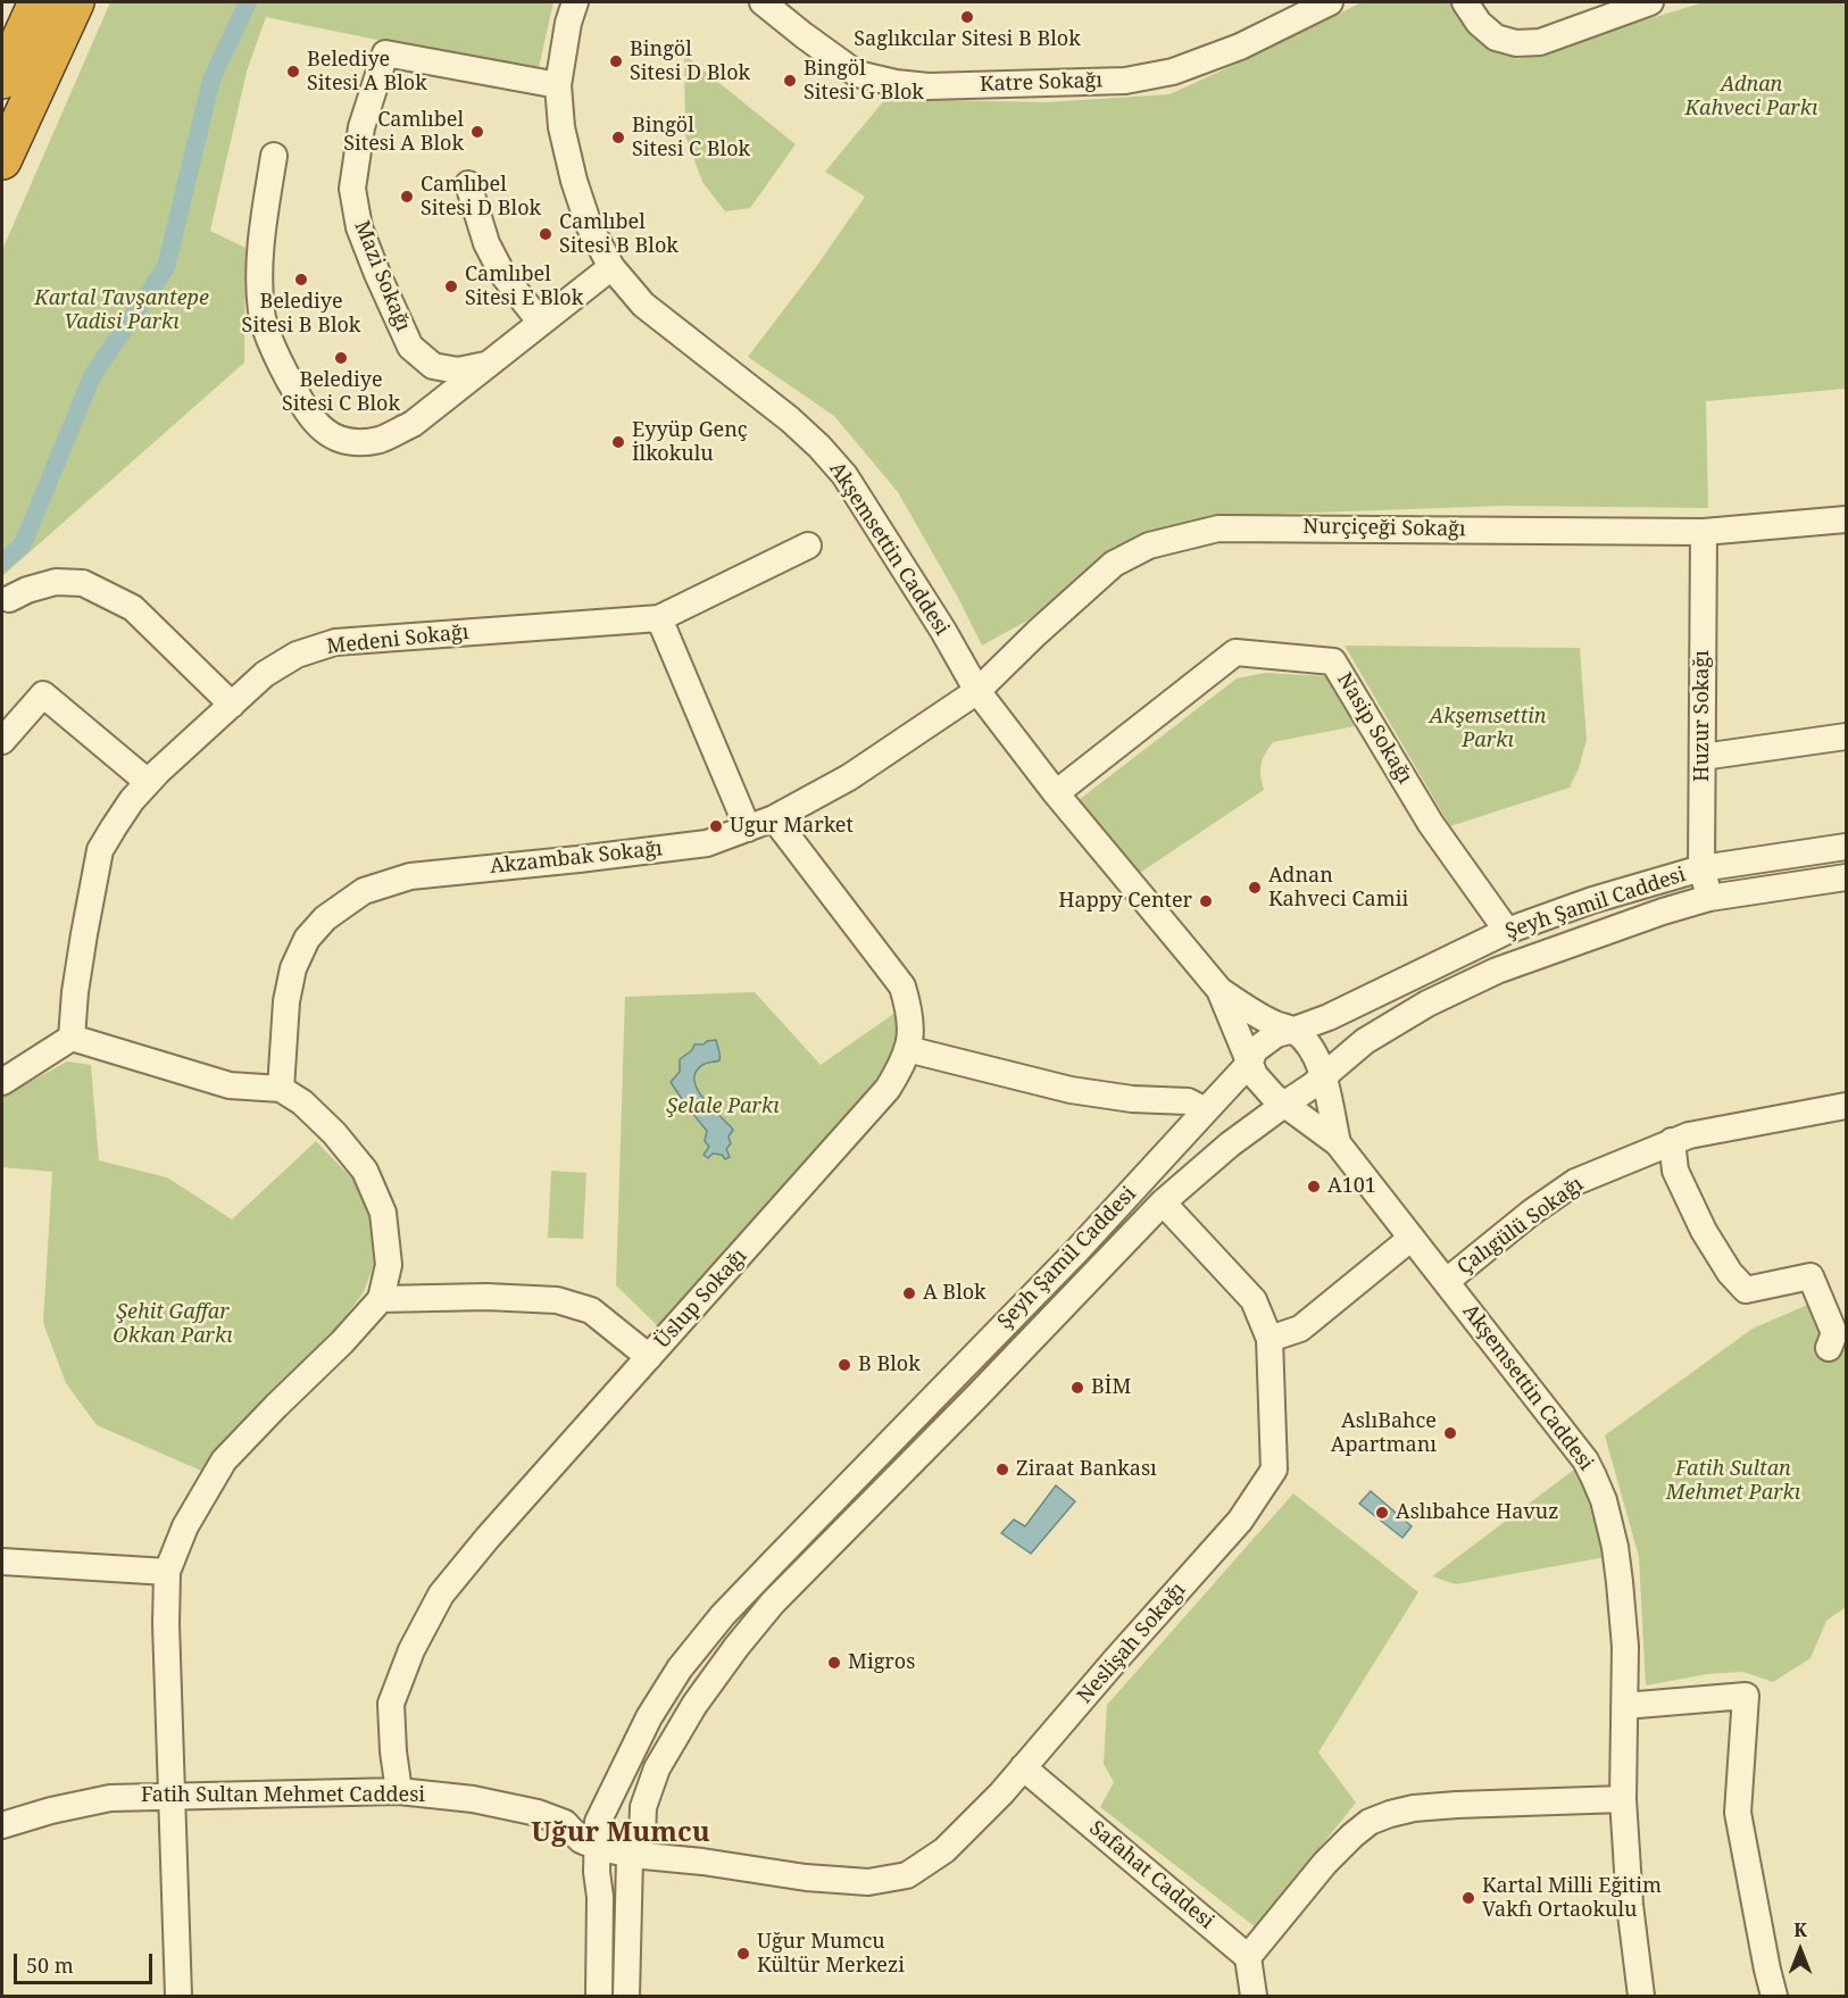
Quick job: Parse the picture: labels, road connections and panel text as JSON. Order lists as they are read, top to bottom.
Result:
{
  "streets": {
    "street": [
      "Katre Sokağı",
      "Mazi Sokağı",
      "Nurçiçeği Sokağı",
      "Akşemsettin Caddesi",
      "Medeni Sokağı",
      "Huzur Sokağı",
      "Nasip Sokağı",
      "Akzambak Sokağı",
      "Şeyh Şamil Caddesi",
      "Çalıgülü Sokağı",
      "Üslup Sokağı",
      "Neslişah Sokağı",
      "Fatih Sultan Mehmet Caddesi",
      "Safahat Caddesi"
    ]
  },
  "crossings": [
    ["Mazi Sokağı", "Akşemsettin Caddesi"],
    ["Nurçiçeği Sokağı", "Akşemsettin Caddesi"],
    ["Nurçiçeği Sokağı", "Huzur Sokağı"],
    ["Nurçiçeği Sokağı", "Akzambak Sokağı"],
    ["Akşemsettin Caddesi", "Nasip Sokağı"],
    ["Akşemsettin Caddesi", "Akzambak Sokağı"],
    ["Akşemsettin Caddesi", "Şeyh Şamil Caddesi"],
    ["Akşemsettin Caddesi", "Çalıgülü Sokağı"],
    ["Huzur Sokağı", "Şeyh Şamil Caddesi"],
    ["Nasip Sokağı", "Şeyh Şamil Caddesi"],
    ["Akzambak Sokağı", "Üslup Sokağı"],
    ["Şeyh Şamil Caddesi", "Neslişah Sokağı"],
    ["Üslup Sokağı", "Fatih Sultan Mehmet Caddesi"],
    ["Neslişah Sokağı", "Safahat Caddesi"]
  ],
  "districts": ["Uğur Mumcu"],
  "parks": [
    "Adnan Kahveci Parkı",
    "Kartal Tavşantepe Vadisi Parkı",
    "Akşemsettin Parkı",
    "Şelale Parkı",
    "Şehit Gaffar Okkan Parkı",
    "Fatih Sultan Mehmet Parkı"
  ],
  "places": [
    "Saglıkcılar Sitesi B Blok",
    "Bingöl Sitesi D Blok",
    "Belediye Sitesi A Blok",
    "Bingöl Sitesi G Blok",
    "Camlıbel Sitesi A Blok",
    "Bingöl Sitesi C Blok",
    "Camlıbel Sitesi D Blok",
    "Camlıbel Sitesi B Blok",
    "Belediye Sitesi B Blok",
    "Camlıbel Sitesi E Blok",
    "Belediye Sitesi C Blok",
    "Eyyüp Genç İlkokulu",
    "Ugur Market",
    "Adnan Kahveci Camii",
    "Happy Center",
    "A101",
    "A Blok",
    "B Blok",
    "BİM",
    "AslıBahce Apartmanı",
    "Ziraat Bankası",
    "Aslıbahce Havuz",
    "Migros",
    "Kartal Milli Eğitim Vakfı Ortaokulu",
    "Uğur Mumcu Kültür Merkezi"
  ],
  "scale_bar": "50 m",
  "north": "top"
}
